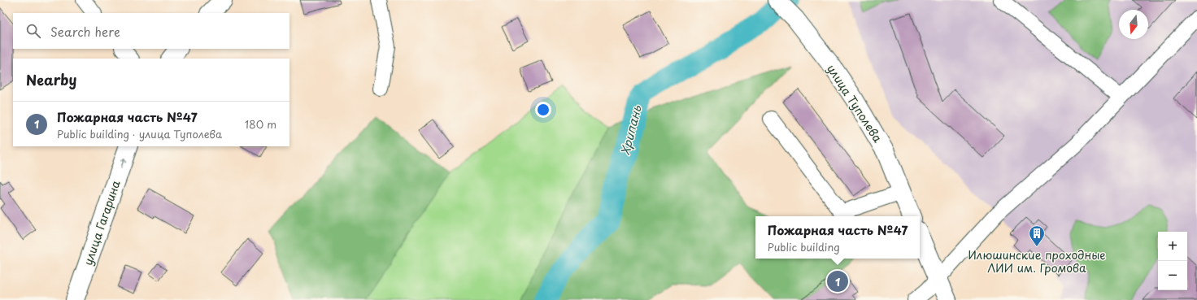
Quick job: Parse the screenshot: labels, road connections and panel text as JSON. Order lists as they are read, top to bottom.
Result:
{
  "streets": {
    "main road": ["улица Туполева", "улица Гагарина"]
  },
  "one_way": ["улица Гагарина"],
  "water": ["Хрипань"],
  "places": {
    "building": ["Илюшинские проходные ЛИИ им. Громова"]
  },
  "north": "bottom",
  "page": {
    "search": "Search here",
    "heading": "Nearby",
    "list": [
      {
        "mark": "1",
        "name": "Пожарная часть №47",
        "note": "Public building · улица Туполева",
        "value": "180 m"
      }
    ],
    "popup": ["Пожарная часть №47", "Public building"],
    "map_buttons": ["+", "−"],
    "pins": "1"
  }
}
